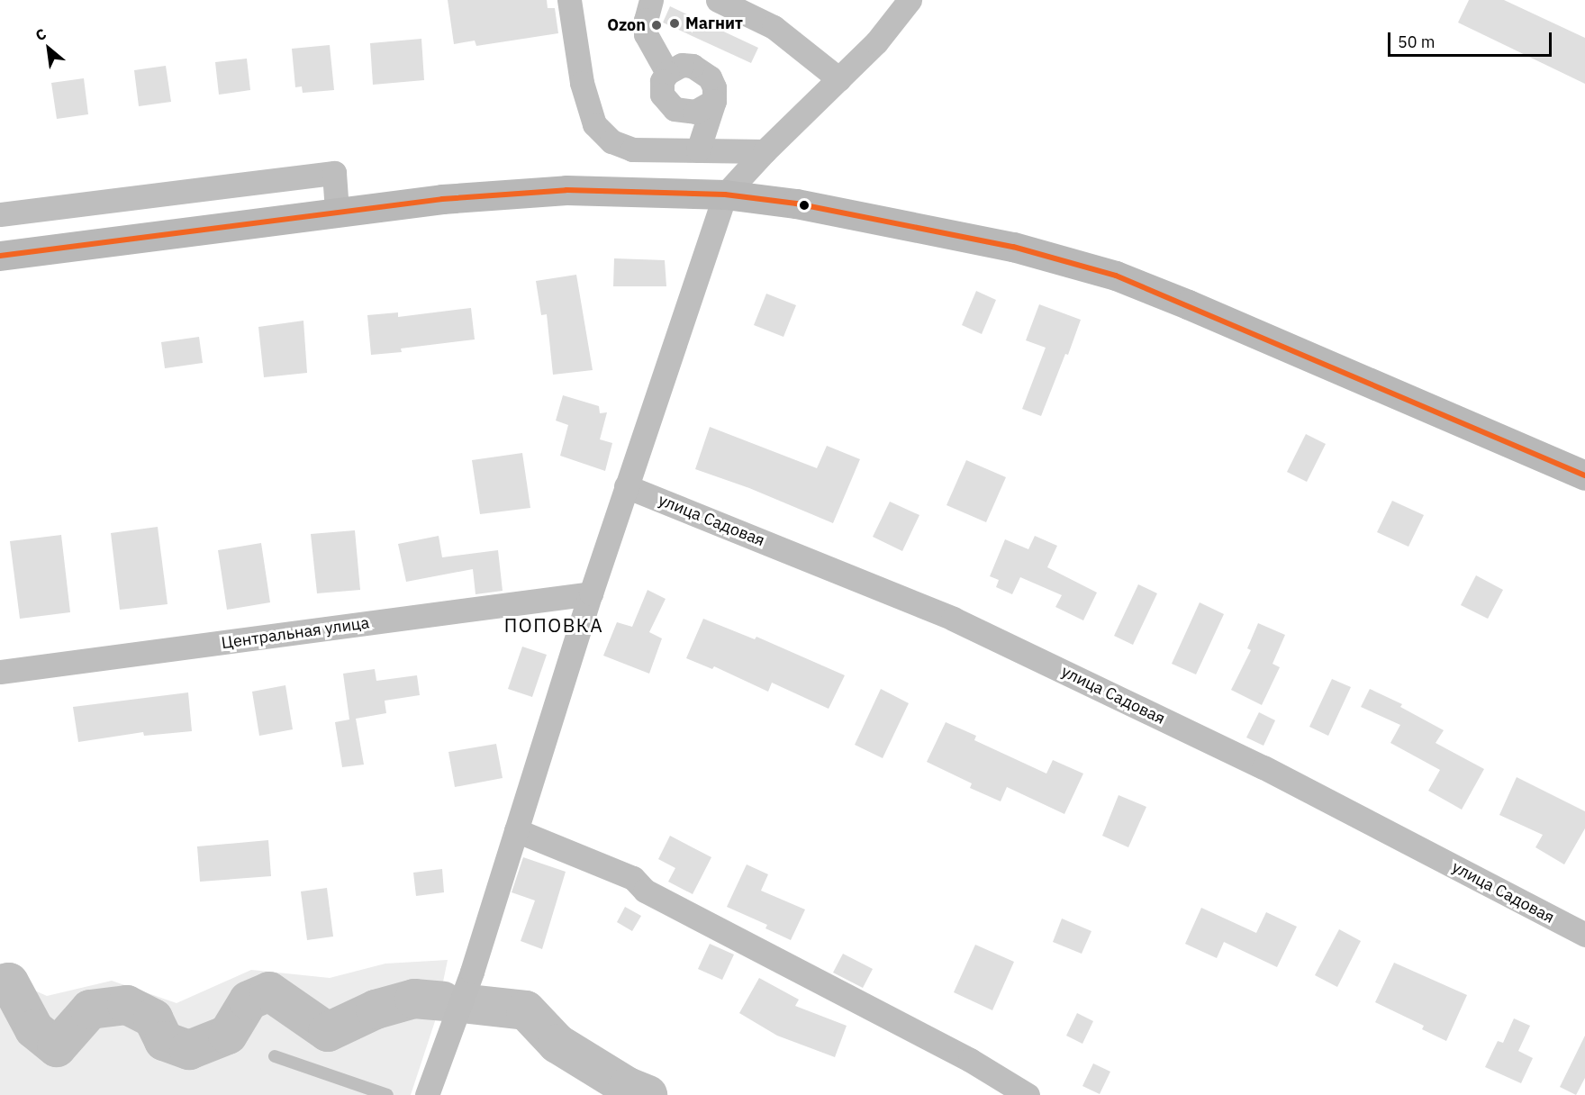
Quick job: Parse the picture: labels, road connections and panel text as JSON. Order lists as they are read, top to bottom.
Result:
{
  "streets": {
    "street": ["улица Садовая", "Центральная улица"]
  },
  "districts": ["ПОПОВКА"],
  "places": ["Магнит", "Ozon"],
  "scale_bar": "50 m",
  "north": "top left"
}
